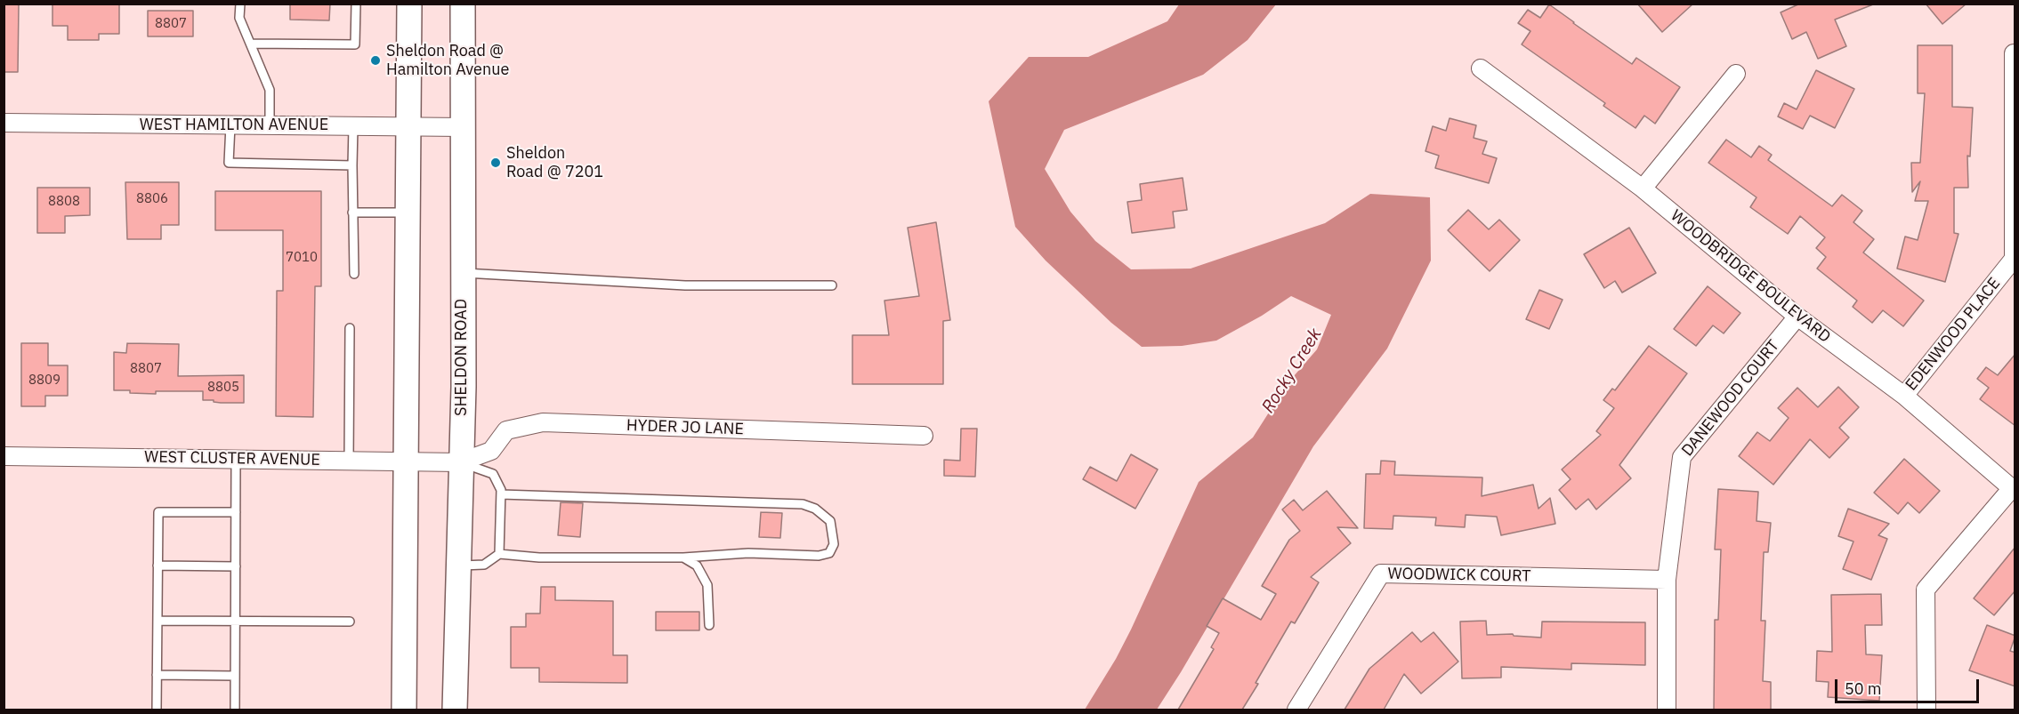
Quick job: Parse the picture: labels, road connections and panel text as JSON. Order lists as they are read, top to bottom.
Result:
{
  "streets": {
    "main road": ["SHELDON ROAD"],
    "street": [
      "WEST HAMILTON AVENUE",
      "WOODBRIDGE BOULEVARD",
      "EDENWOOD PLACE",
      "DANEWOOD COURT",
      "HYDER JO LANE",
      "WEST CLUSTER AVENUE",
      "WOODWICK COURT"
    ]
  },
  "crossings": [
    ["WEST HAMILTON AVENUE", "SHELDON ROAD"],
    ["WOODBRIDGE BOULEVARD", "EDENWOOD PLACE"],
    ["WOODBRIDGE BOULEVARD", "DANEWOOD COURT"],
    ["SHELDON ROAD", "HYDER JO LANE"],
    ["SHELDON ROAD", "WEST CLUSTER AVENUE"],
    ["DANEWOOD COURT", "WOODWICK COURT"],
    ["HYDER JO LANE", "WEST CLUSTER AVENUE"]
  ],
  "water": ["Rocky Creek"],
  "places": ["Sheldon Road @ Hamilton Avenue", "Sheldon Road @ 7201"],
  "house_numbers": [
    "8807",
    "8806",
    "8808",
    "7010",
    "8807",
    "8809",
    "8805"
  ],
  "scale_bar": "50 m"
}
